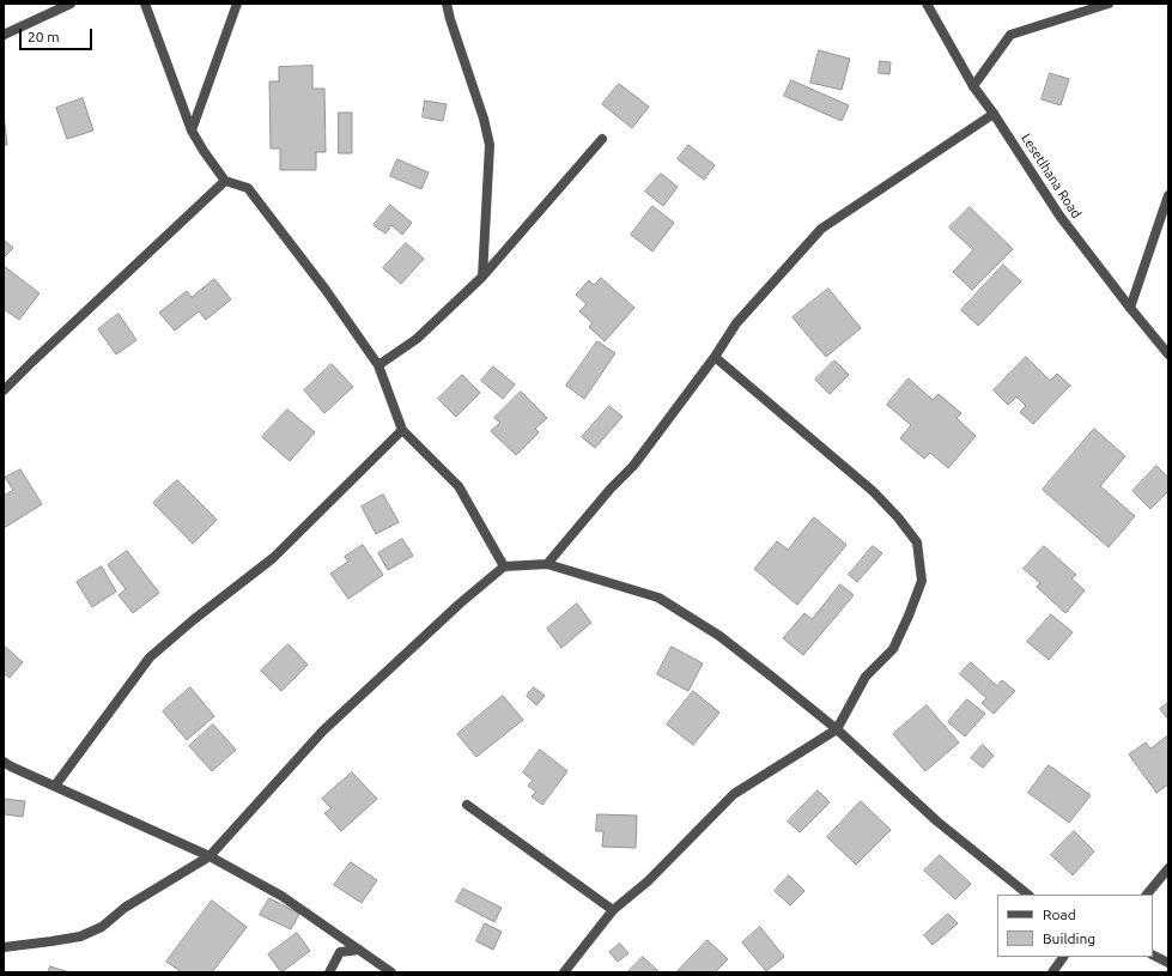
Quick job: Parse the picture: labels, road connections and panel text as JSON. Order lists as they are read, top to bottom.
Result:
{
  "streets": {
    "street": ["Lesetlhana Road"]
  },
  "legend": ["Road", "Building"],
  "scale_bar": "20 m"
}
